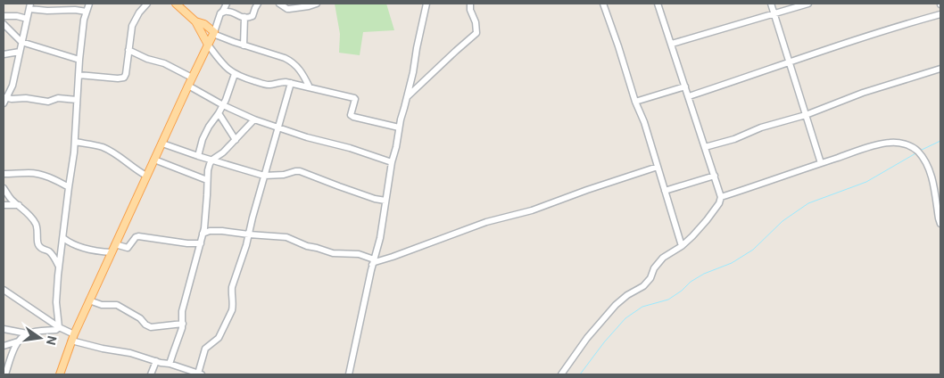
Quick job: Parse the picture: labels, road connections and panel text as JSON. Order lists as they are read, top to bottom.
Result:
{
  "north": "right"
}
